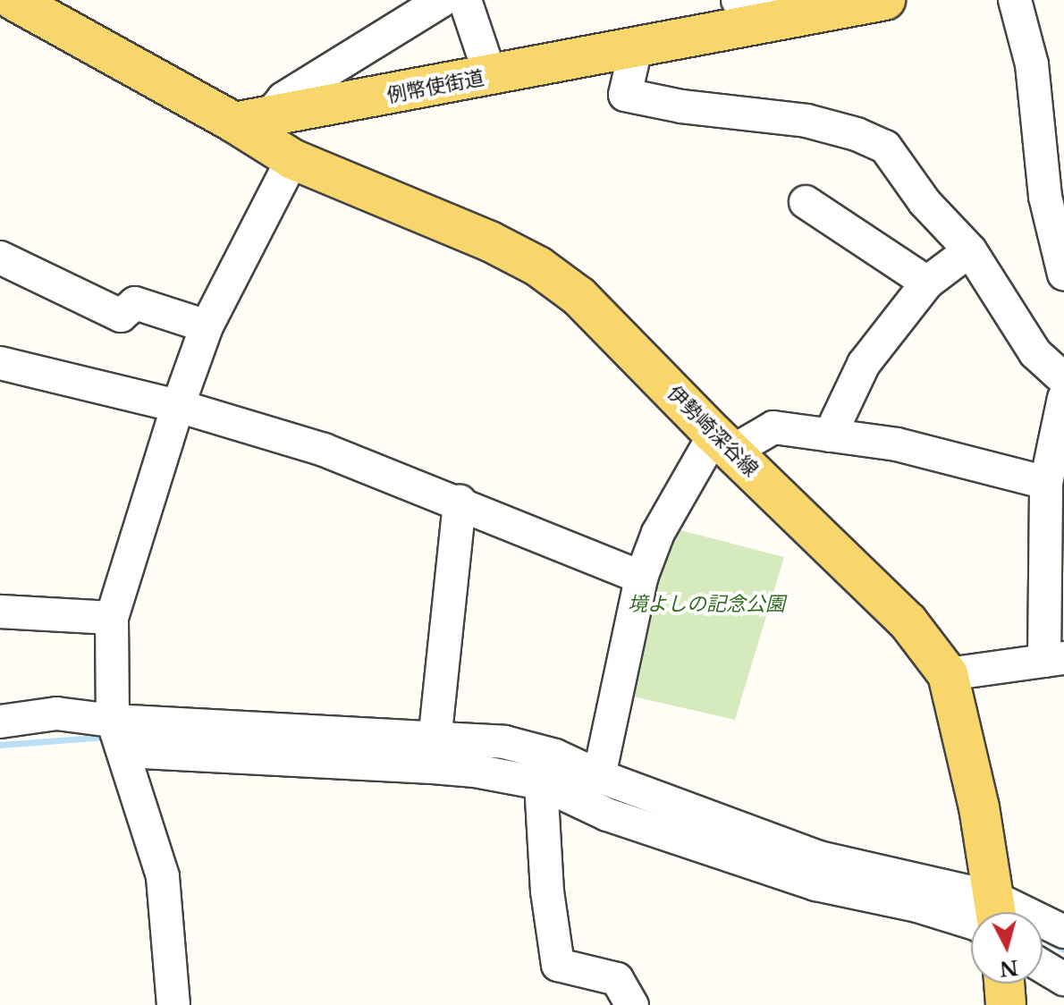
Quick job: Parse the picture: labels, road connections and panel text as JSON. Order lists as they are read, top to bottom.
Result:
{
  "streets": {
    "main road": ["例幣使街道", "伊勢崎深谷線"]
  },
  "crossings": [
    ["例幣使街道", "伊勢崎深谷線"]
  ],
  "parks": ["境よしの記念公園"],
  "north": "bottom"
}
